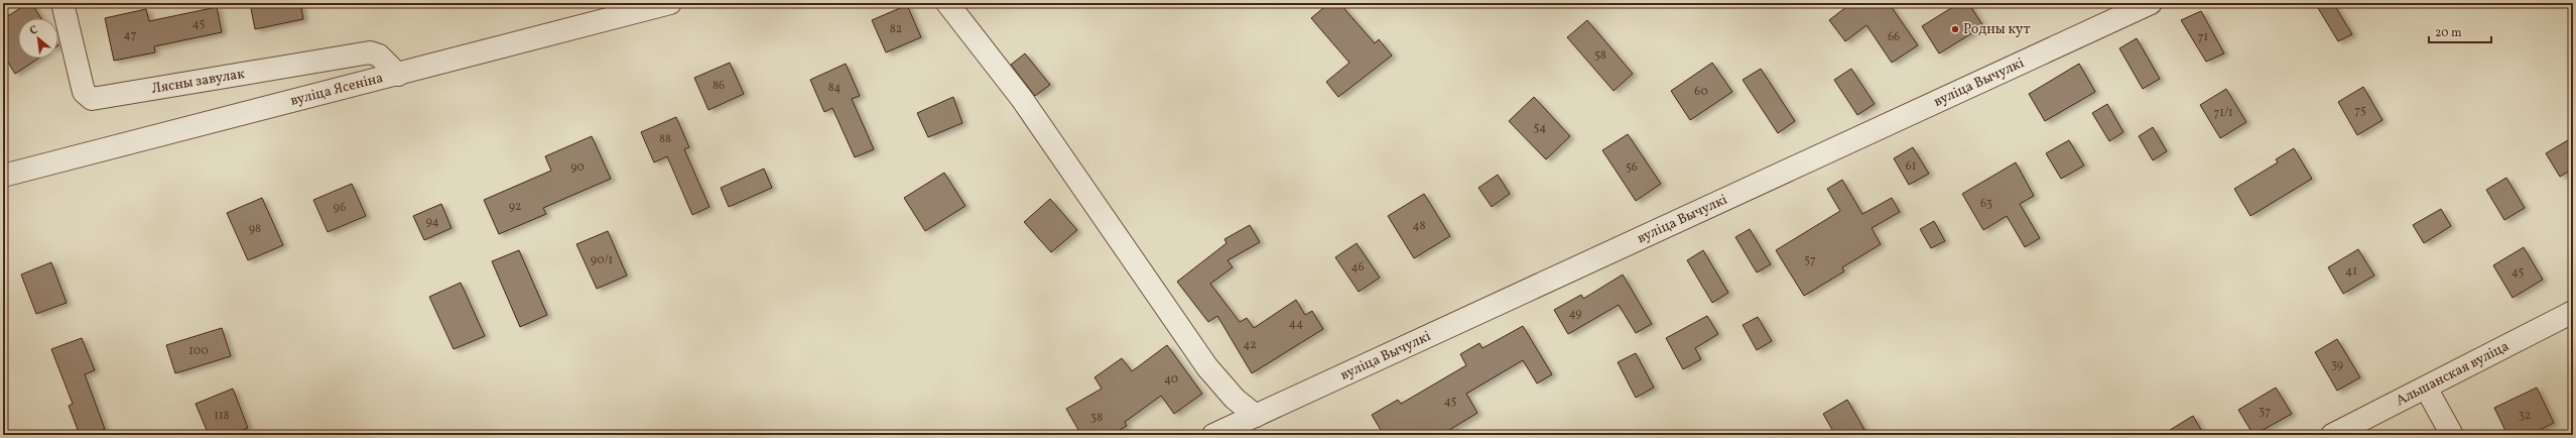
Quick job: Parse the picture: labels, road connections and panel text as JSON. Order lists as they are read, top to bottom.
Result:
{
  "streets": {
    "street": [
      "Лясны завулак",
      "вуліца Вычулкі",
      "вуліца Ясеніна",
      "Альшанская вуліца"
    ]
  },
  "crossings": [
    ["Лясны завулак", "вуліца Ясеніна"]
  ],
  "places": ["Родны кут"],
  "house_numbers": [
    "45",
    "82",
    "47",
    "66",
    "71",
    "58",
    "86",
    "84",
    "60",
    "75",
    "71/1",
    "54",
    "88",
    "61",
    "90",
    "56",
    "63",
    "92",
    "96",
    "94",
    "48",
    "98",
    "90/1",
    "57",
    "46",
    "41",
    "45",
    "49",
    "44",
    "42",
    "100",
    "39",
    "40",
    "45",
    "37",
    "118",
    "32",
    "38"
  ],
  "scale_bar": "20 m",
  "north": "top left"
}
